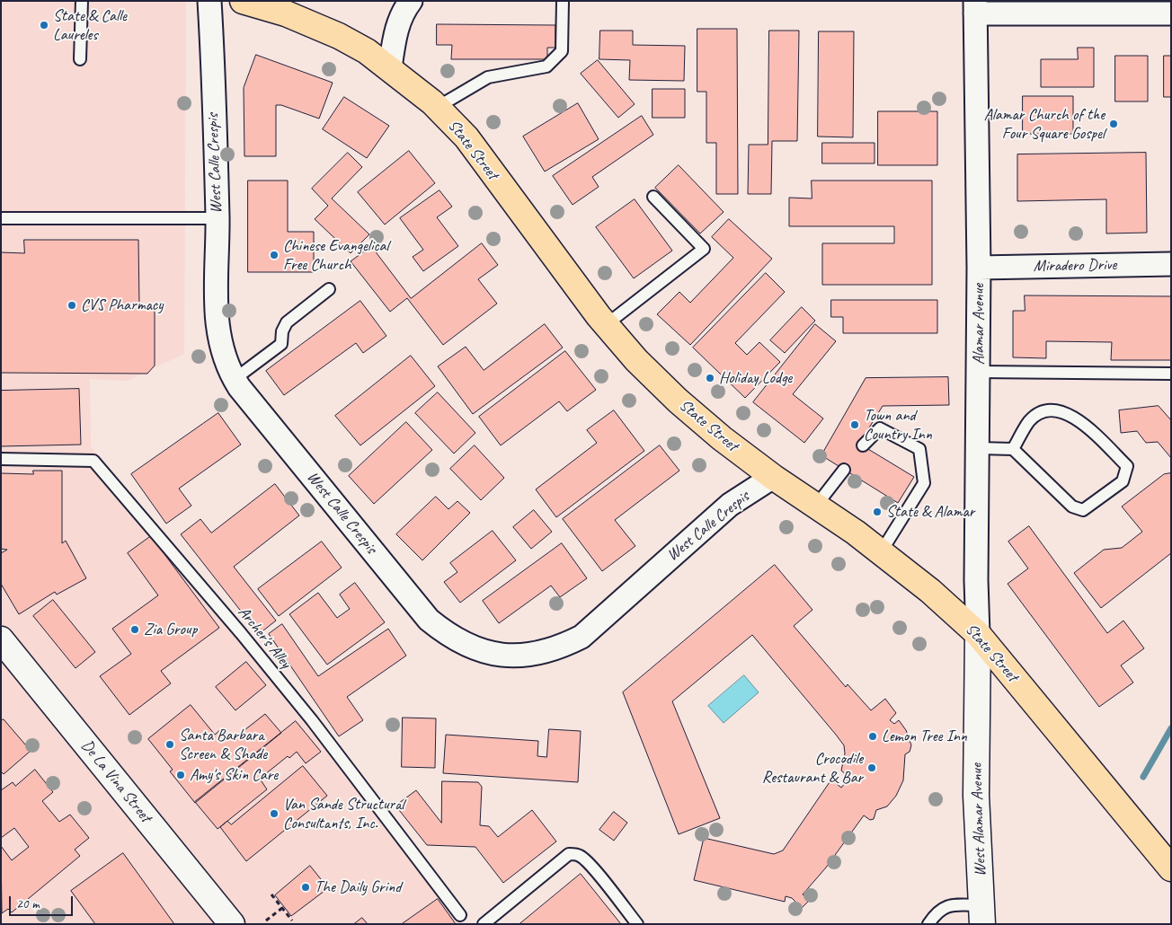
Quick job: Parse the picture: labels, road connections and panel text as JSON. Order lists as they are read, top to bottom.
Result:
{
  "streets": {
    "main road": ["State Street"],
    "street": [
      "West Calle Crespis",
      "Miradero Drive",
      "Alamar Avenue",
      "De La Vina Street",
      "West Alamar Avenue"
    ],
    "lane": ["Archer's Alley"]
  },
  "crossings": [
    ["State Street", "West Calle Crespis"],
    ["State Street", "Alamar Avenue"],
    ["State Street", "West Alamar Avenue"],
    ["Miradero Drive", "Alamar Avenue"],
    ["Alamar Avenue", "West Alamar Avenue"]
  ],
  "places": [
    "State & Calle Laureles",
    "Alamar Church of the Four Square Gospel",
    "Chinese Evangelical Free Church",
    "CVS Pharmacy",
    "Holiday Lodge",
    "Town and Country Inn",
    "State & Alamar",
    "Zia Group",
    "Lemon Tree Inn",
    "Santa Barbara Screen & Shade",
    "Crocodile Restaurant & Bar",
    "Amy's Skin Care",
    "Van Sande Structural Consultants, Inc.",
    "The Daily Grind"
  ],
  "scale_bar": "20 m"
}
